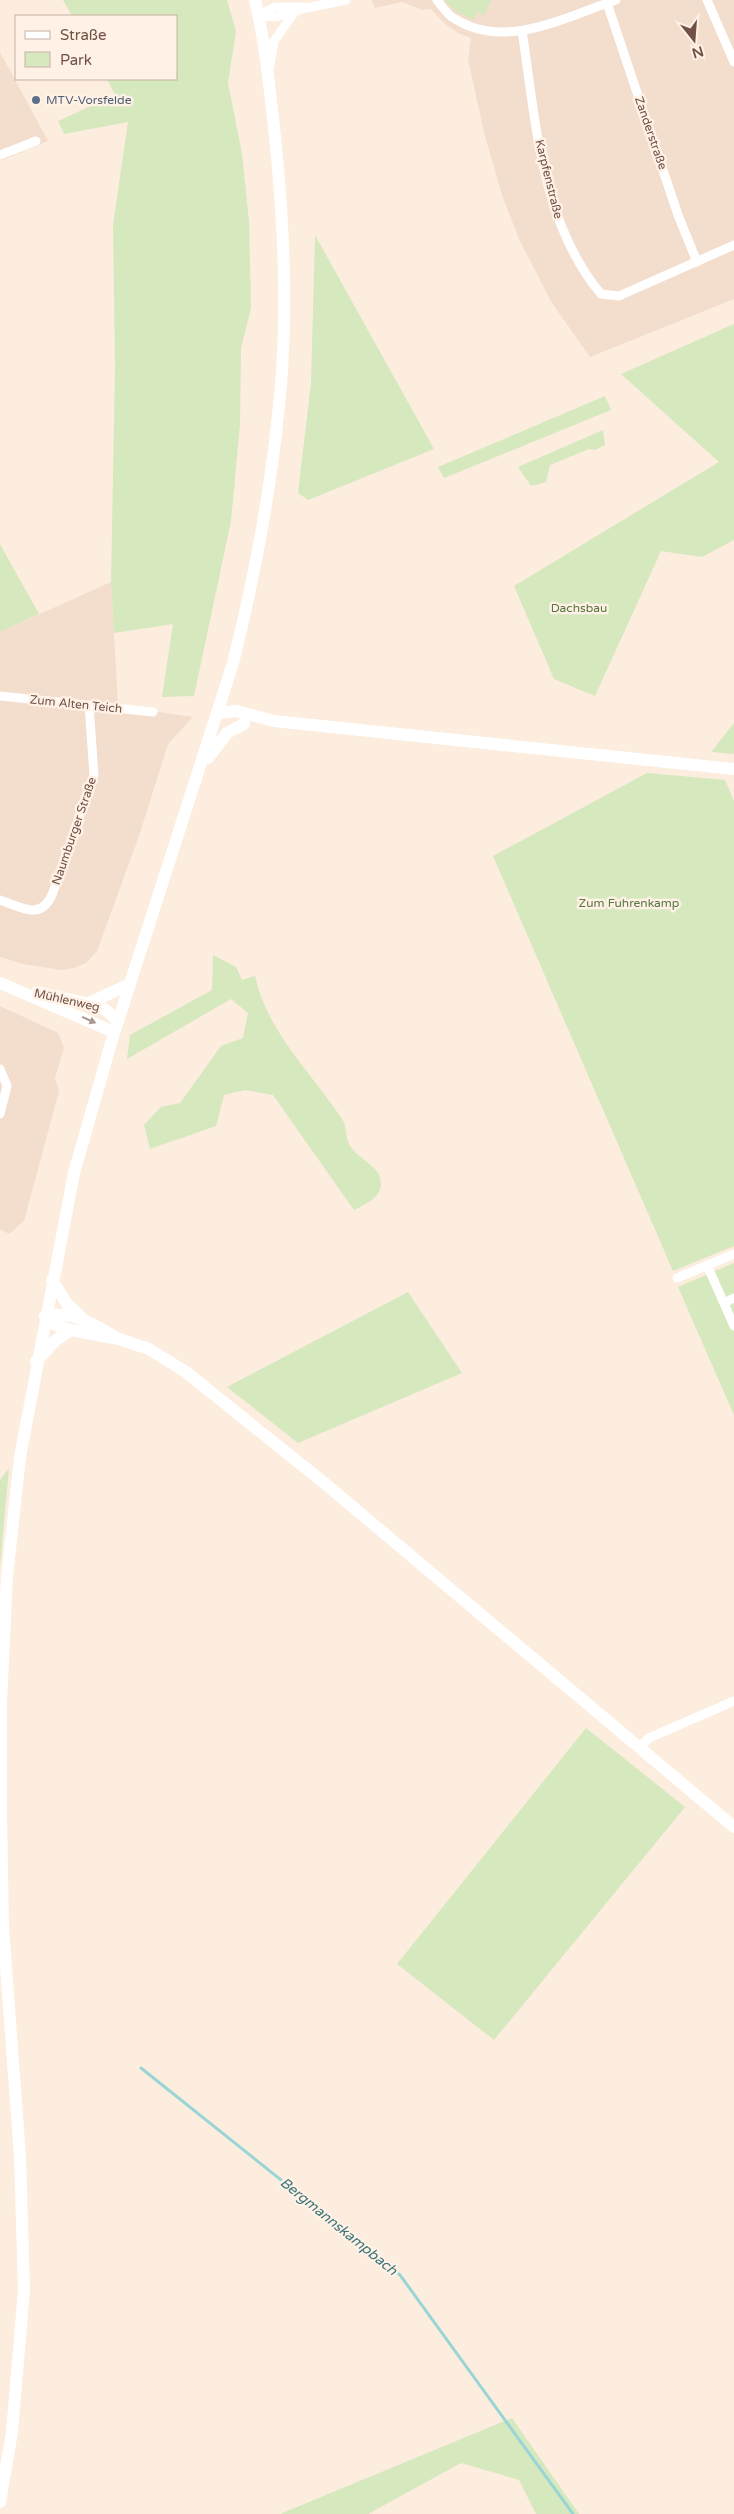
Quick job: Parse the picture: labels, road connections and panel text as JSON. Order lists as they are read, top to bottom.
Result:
{
  "streets": {
    "main road": ["Mühlenweg"],
    "street": [
      "Zanderstraße",
      "Karpfenstraße",
      "Zum Alten Teich",
      "Naumburger Straße"
    ]
  },
  "crossings": [
    ["Zanderstraße", "Karpfenstraße"],
    ["Zum Alten Teich", "Naumburger Straße"]
  ],
  "water": ["Bergmannskampbach"],
  "parks": ["Dachsbau", "Zum Fuhrenkamp"],
  "places": ["MTV-Vorsfelde"],
  "legend": ["Straße", "Park"],
  "north": "bottom"
}
